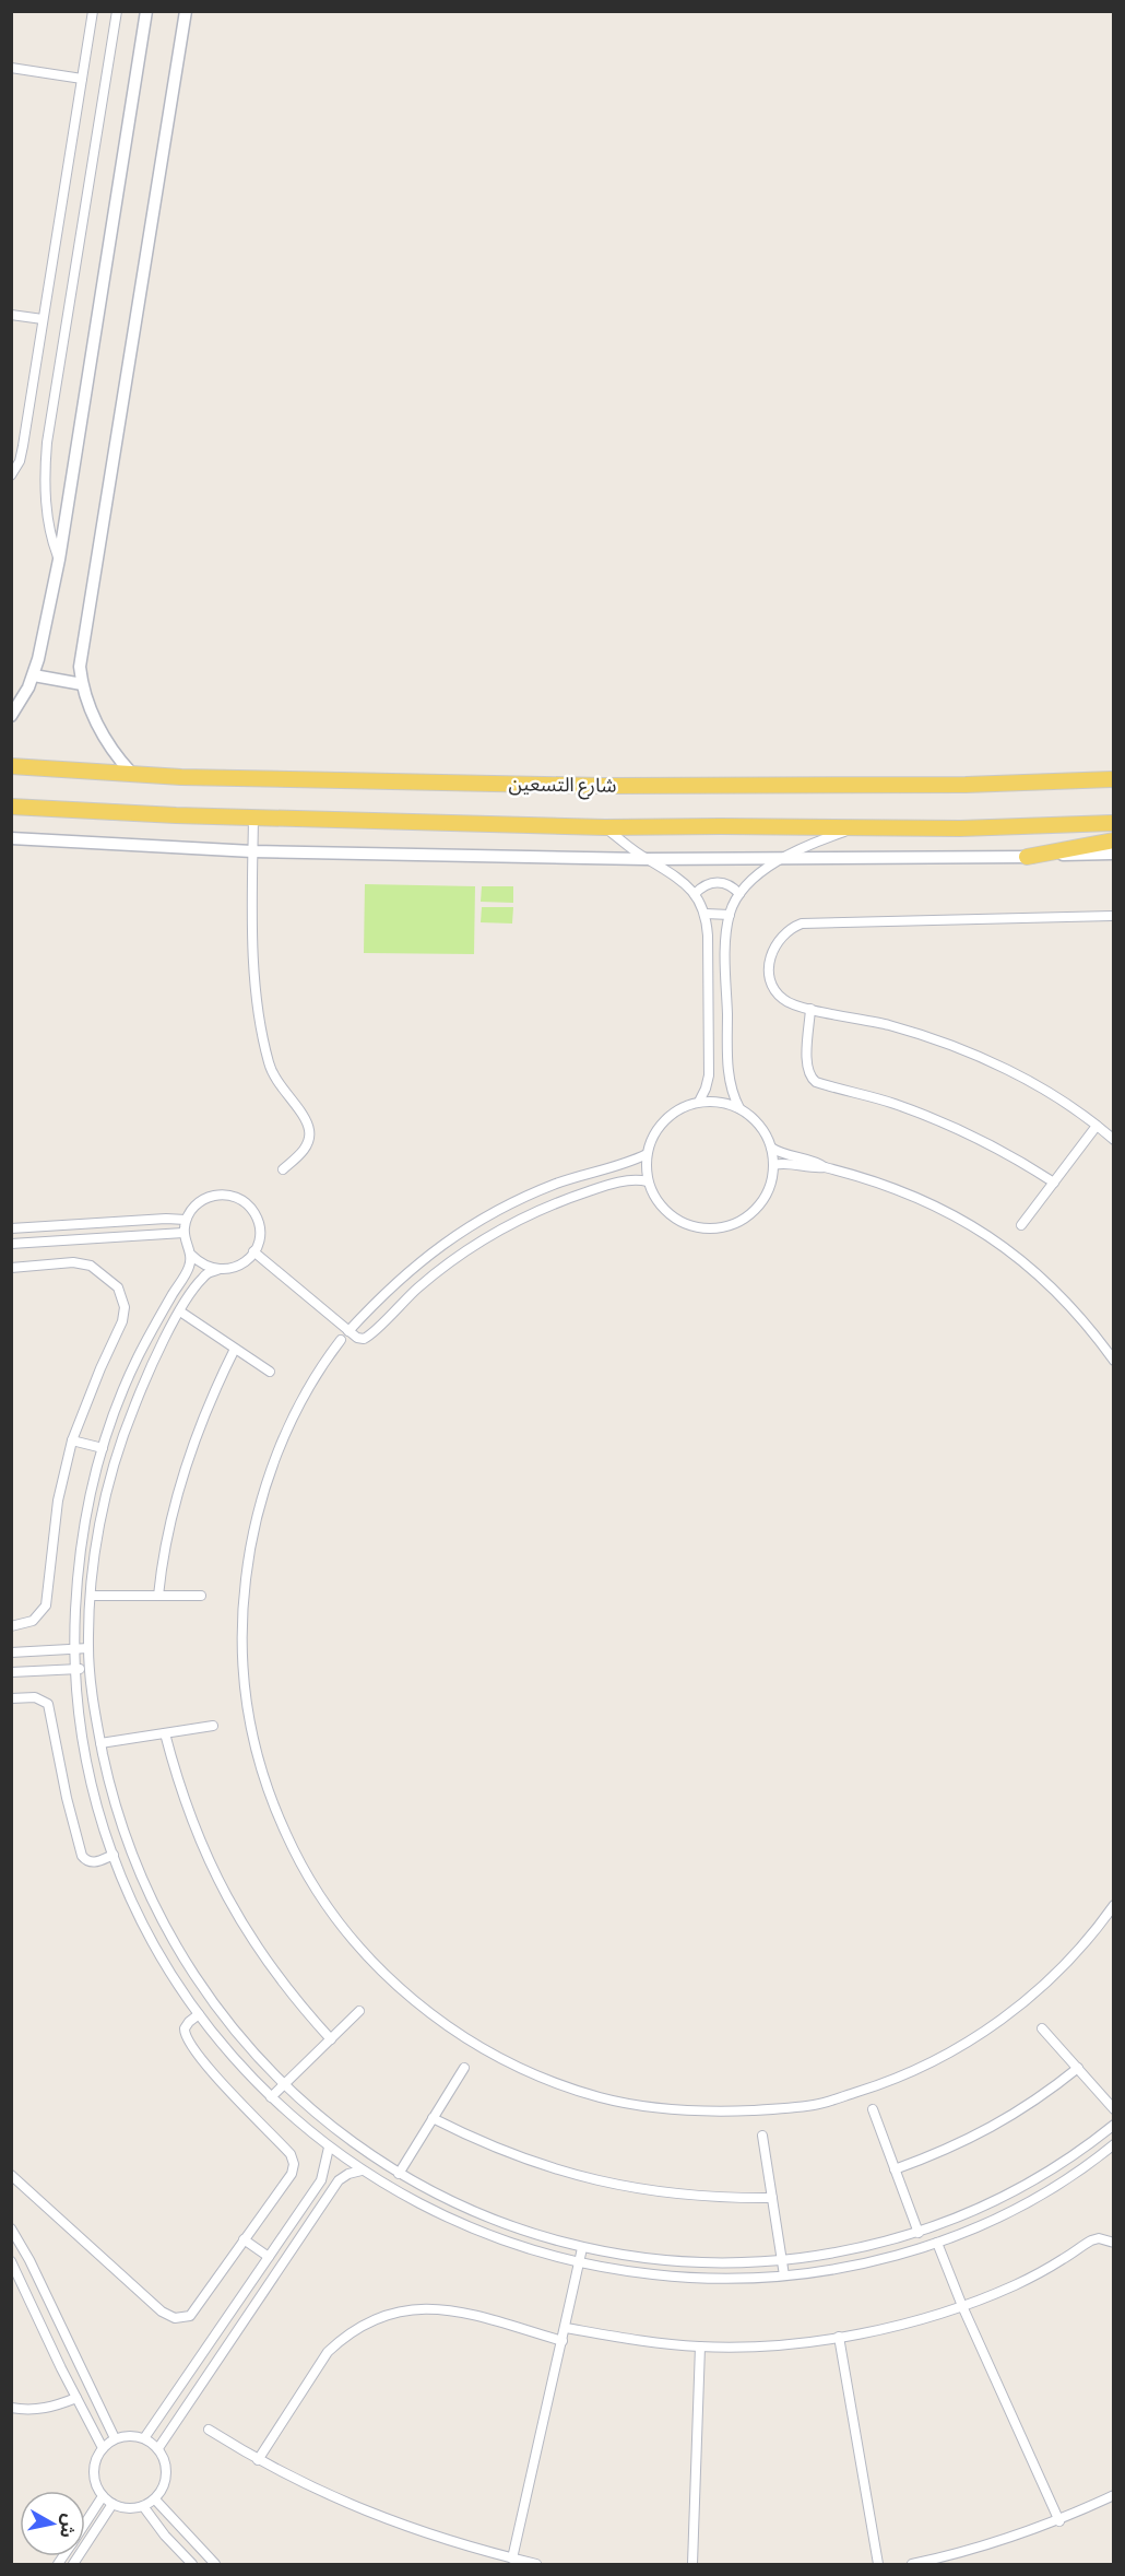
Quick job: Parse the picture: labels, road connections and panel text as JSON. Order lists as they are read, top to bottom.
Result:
{
  "streets": {
    "main road": ["شارع التسعين"]
  },
  "north": "right"
}
